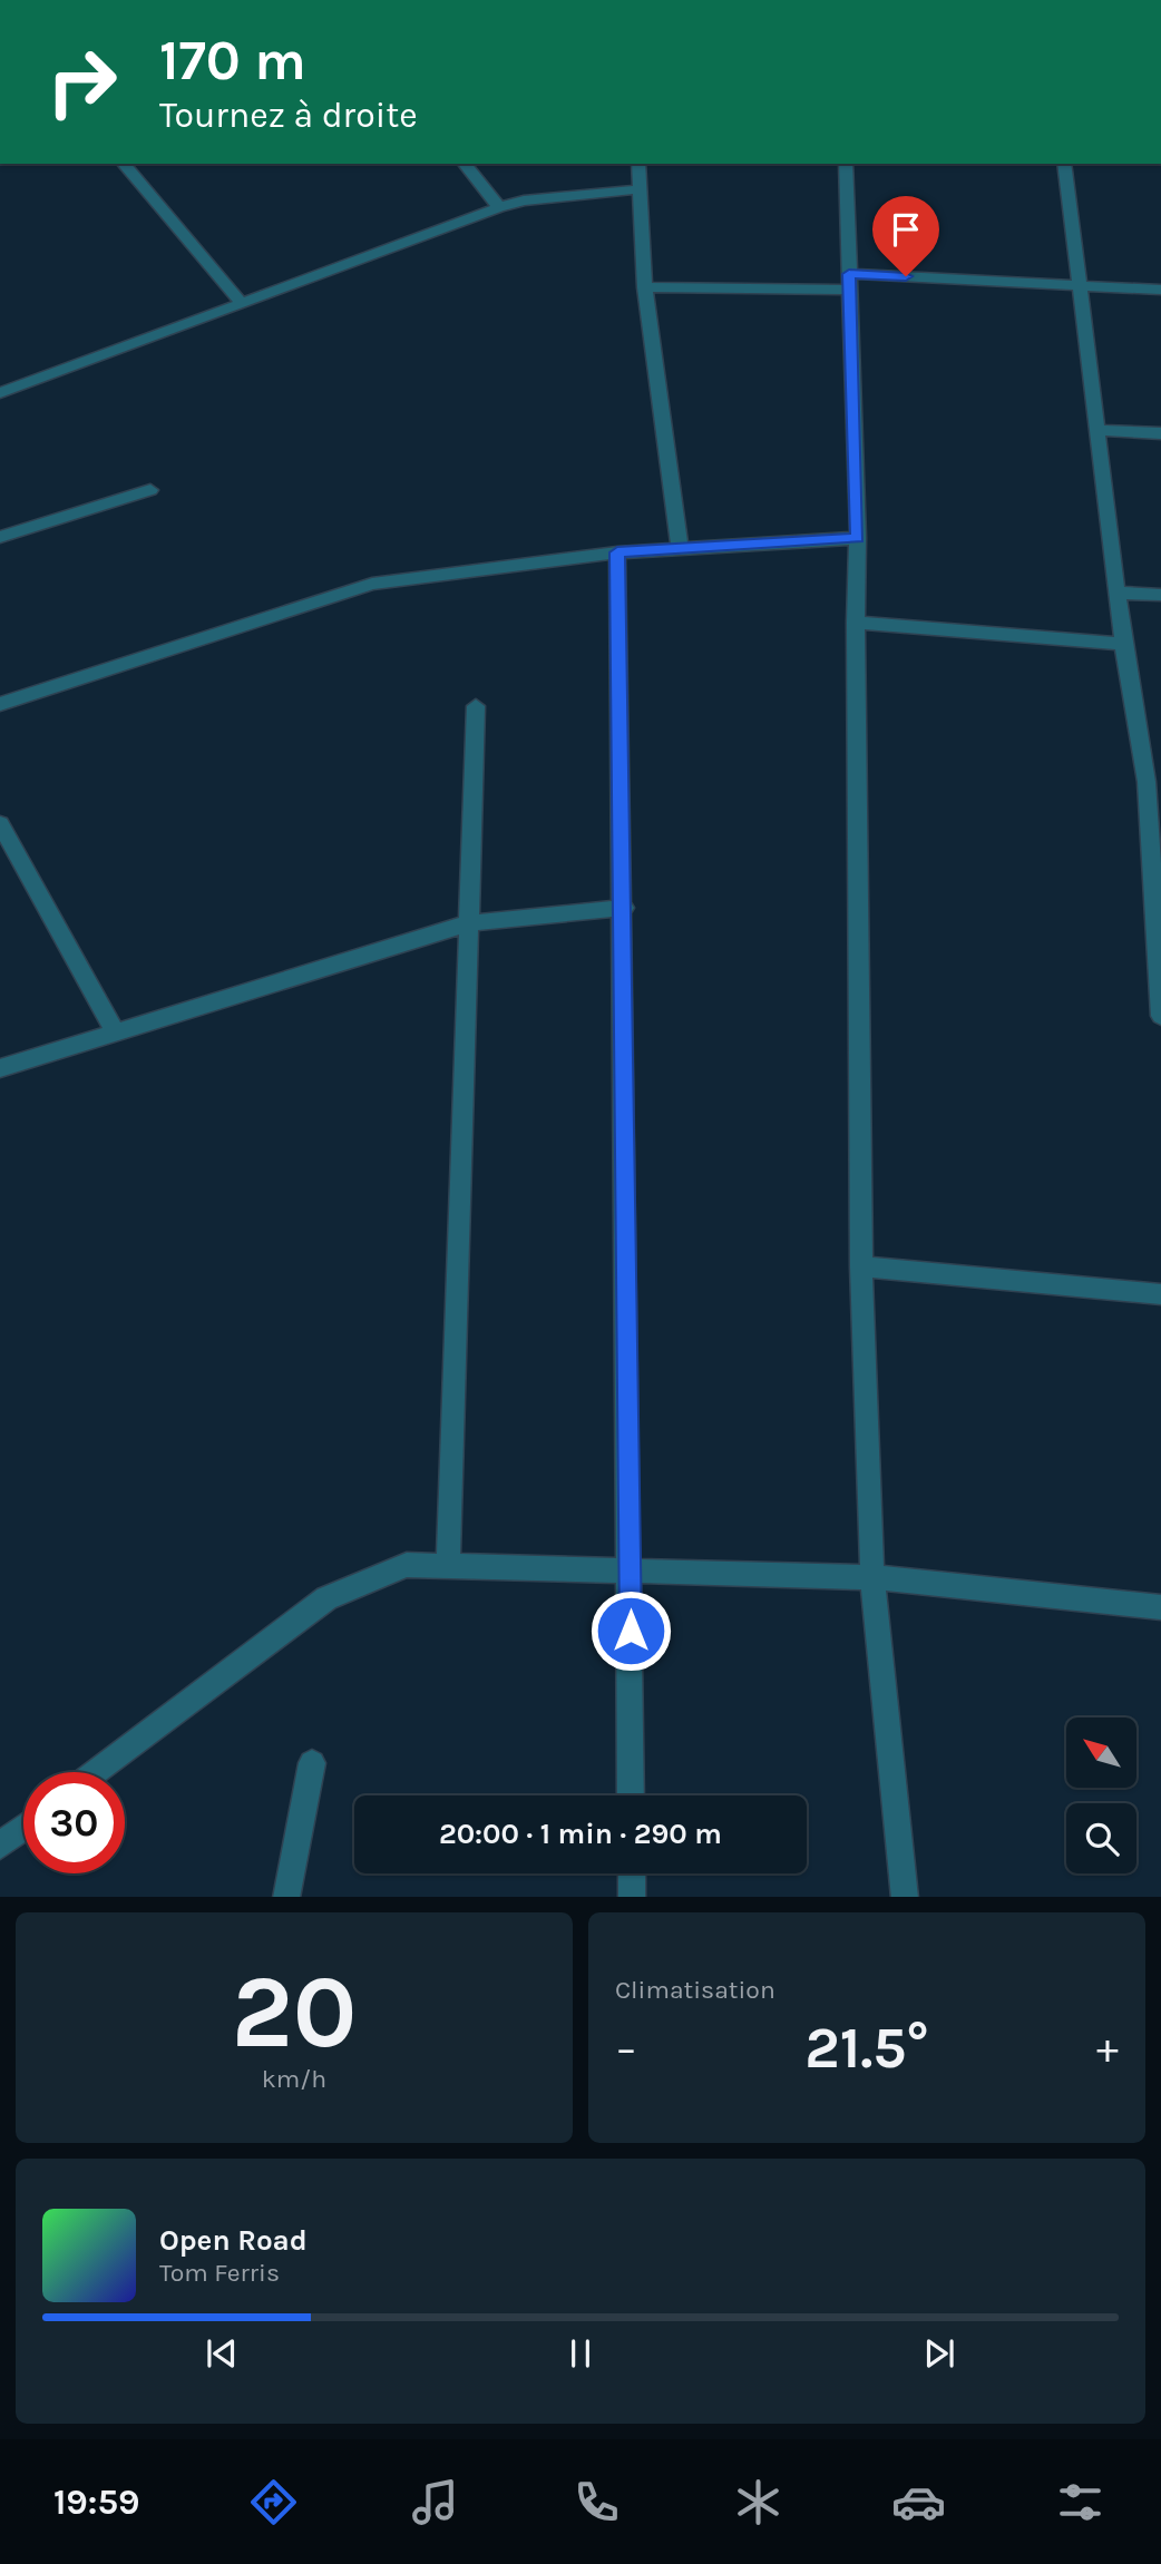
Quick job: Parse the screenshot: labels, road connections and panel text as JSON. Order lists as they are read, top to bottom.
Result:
{
  "north": "top left",
  "page": {
    "turn": ["170 m", "Tournez à droite"],
    "limit": "30",
    "trip": "20:00 · 1 min · 290 m",
    "tile": [
      ["20", "km/h"],
      "Climatisation"
    ],
    "heat": ["−", "21.5°", "+"],
    "song": ["Open Road", "Tom Ferris"],
    "tabs": "19:59"
  }
}
